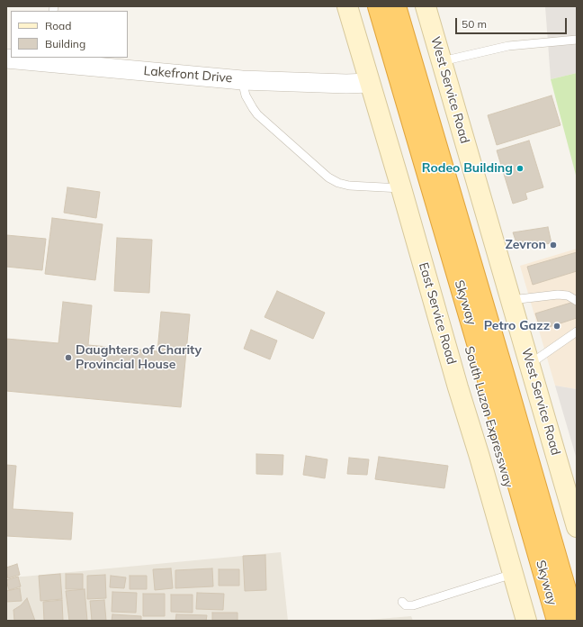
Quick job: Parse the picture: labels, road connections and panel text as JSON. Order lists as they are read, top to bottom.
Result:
{
  "streets": {
    "highway": ["Skyway", "South Luzon Expressway"],
    "main road": ["West Service Road", "East Service Road"],
    "street": ["Lakefront Drive"]
  },
  "crossings": [
    ["Lakefront Drive", "East Service Road"]
  ],
  "places": [
    "Rodeo Building",
    "Zevron",
    "Petro Gazz",
    "Daughters of Charity Provincial House"
  ],
  "legend": ["Road", "Building"],
  "scale_bar": "50 m"
}
